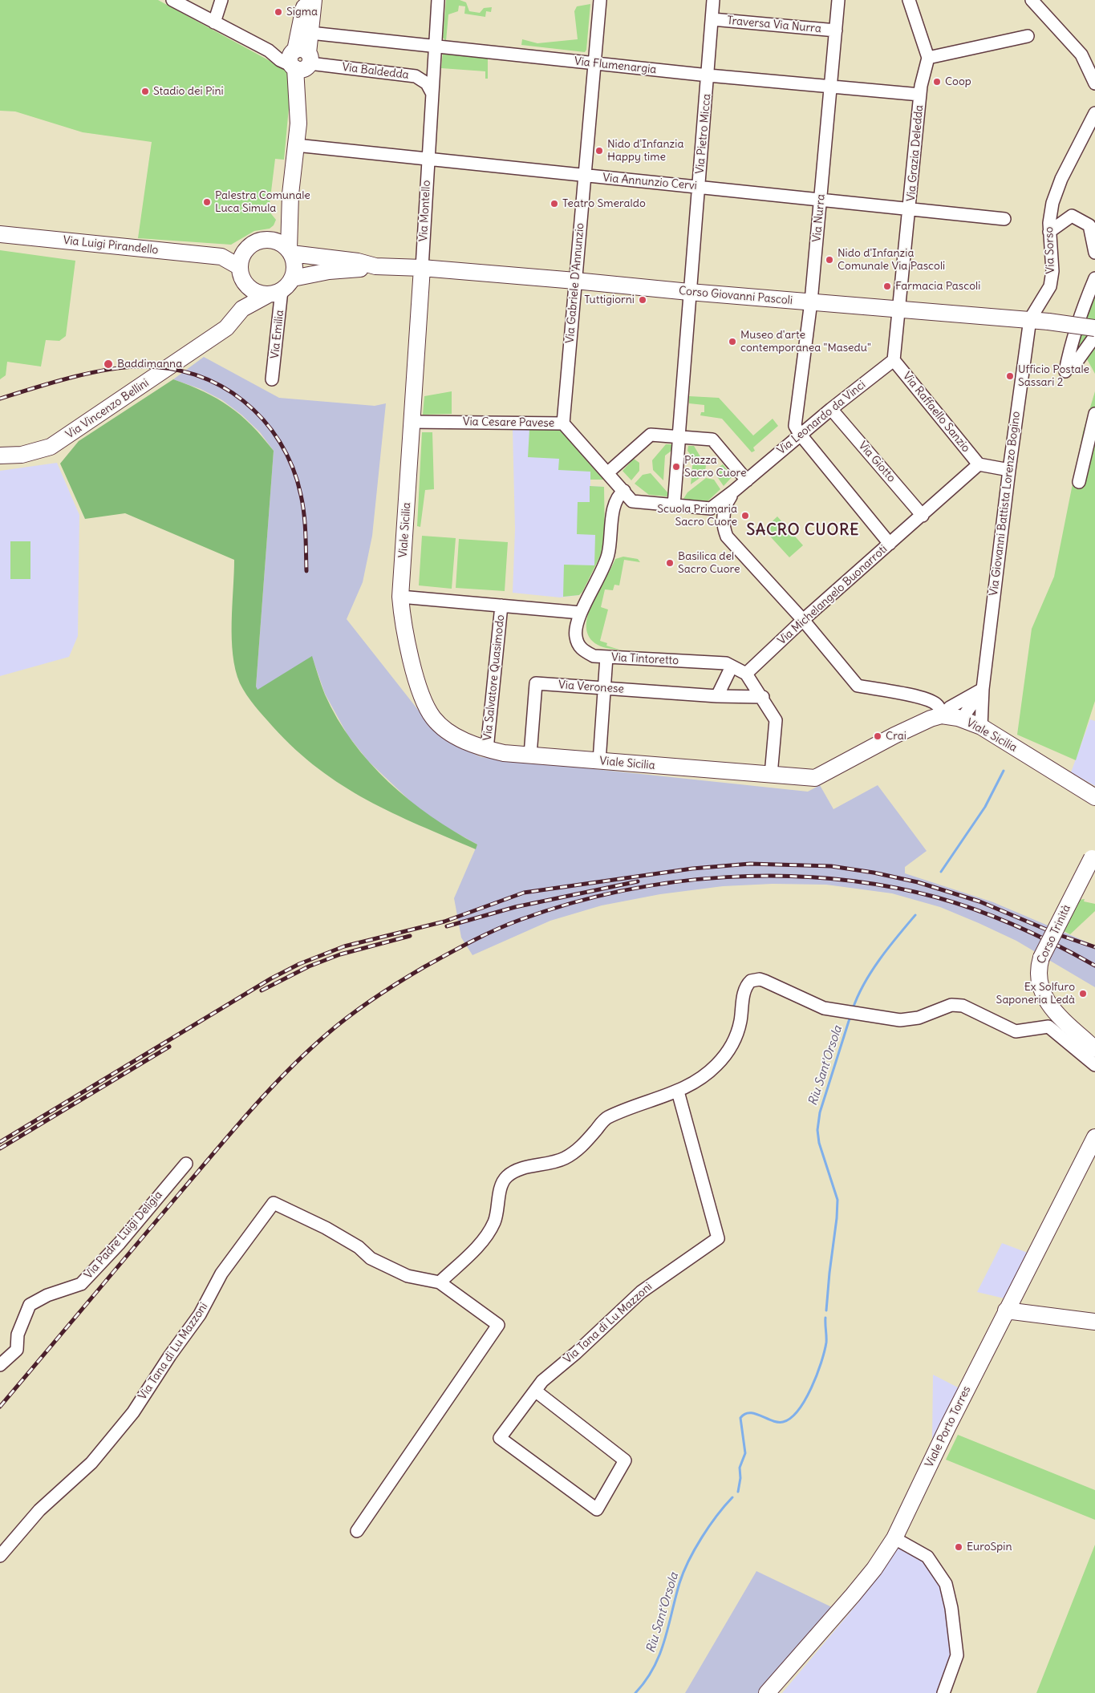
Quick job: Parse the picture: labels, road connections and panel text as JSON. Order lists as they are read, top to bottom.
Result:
{
  "streets": {
    "main road": [
      "Via Montello",
      "Via Luigi Pirandello",
      "Corso Giovanni Pascoli",
      "Via Vincenzo Bellini",
      "Viale Sicilia",
      "Corso Trinità",
      "Viale Porto Torres"
    ],
    "street": [
      "Traversa Via Nurra",
      "Via Flumenargia",
      "Via Baldedda",
      "Via Pietro Micca",
      "Via Grazia Deledda",
      "Via Annunzio Cervi",
      "Via Nurra",
      "Via Sorso",
      "Via Gabriele D'Annunzio",
      "Via Emilia",
      "Via Raffaello Sanzio",
      "Via Leonardo da Vinci",
      "Via Cesare Pavese",
      "Via Giotto",
      "Via Giovanni Battista Lorenzo Bogino",
      "Via Michelangelo Buonarroti",
      "Via Tintoretto",
      "Via Salvatore Quasimodo",
      "Via Veronese",
      "Via Padre Luigi Deligia",
      "Via Tana di Lu Mazzoni"
    ]
  },
  "crossings": [
    ["Traversa Via Nurra", "Via Pietro Micca"],
    ["Traversa Via Nurra", "Via Nurra"],
    ["Via Flumenargia", "Via Pietro Micca"],
    ["Via Flumenargia", "Via Grazia Deledda"],
    ["Via Flumenargia", "Via Montello"],
    ["Via Flumenargia", "Via Nurra"],
    ["Via Flumenargia", "Via Gabriele D'Annunzio"],
    ["Via Baldedda", "Via Montello"],
    ["Via Pietro Micca", "Via Annunzio Cervi"],
    ["Via Pietro Micca", "Corso Giovanni Pascoli"],
    ["Via Grazia Deledda", "Via Annunzio Cervi"],
    ["Via Grazia Deledda", "Corso Giovanni Pascoli"],
    ["Via Annunzio Cervi", "Via Montello"],
    ["Via Annunzio Cervi", "Via Nurra"],
    ["Via Annunzio Cervi", "Via Gabriele D'Annunzio"],
    ["Via Montello", "Corso Giovanni Pascoli"],
    ["Via Montello", "Via Cesare Pavese"],
    ["Via Montello", "Viale Sicilia"],
    ["Via Nurra", "Corso Giovanni Pascoli"],
    ["Via Nurra", "Via Leonardo da Vinci"],
    ["Via Luigi Pirandello", "Corso Giovanni Pascoli"],
    ["Via Luigi Pirandello", "Via Emilia"],
    ["Via Luigi Pirandello", "Via Vincenzo Bellini"],
    ["Via Sorso", "Corso Giovanni Pascoli"],
    ["Via Sorso", "Via Giovanni Battista Lorenzo Bogino"],
    ["Via Gabriele D'Annunzio", "Corso Giovanni Pascoli"],
    ["Via Gabriele D'Annunzio", "Via Cesare Pavese"],
    ["Corso Giovanni Pascoli", "Via Emilia"],
    ["Corso Giovanni Pascoli", "Via Vincenzo Bellini"],
    ["Corso Giovanni Pascoli", "Via Giovanni Battista Lorenzo Bogino"],
    ["Via Emilia", "Via Vincenzo Bellini"],
    ["Via Raffaello Sanzio", "Via Leonardo da Vinci"],
    ["Via Raffaello Sanzio", "Via Michelangelo Buonarroti"],
    ["Via Leonardo da Vinci", "Via Giotto"],
    ["Via Cesare Pavese", "Viale Sicilia"],
    ["Via Cesare Pavese", "Via Tintoretto"],
    ["Via Giotto", "Via Michelangelo Buonarroti"],
    ["Via Giovanni Battista Lorenzo Bogino", "Viale Sicilia"],
    ["Viale Sicilia", "Via Salvatore Quasimodo"],
    ["Viale Sicilia", "Via Veronese"],
    ["Via Michelangelo Buonarroti", "Via Tintoretto"],
    ["Via Tintoretto", "Via Salvatore Quasimodo"]
  ],
  "districts": ["SACRO CUORE"],
  "water": ["Riu Sant'Orsola"],
  "places": [
    "Sigma",
    "Coop",
    "Stadio dei Pini",
    "Nido d'Infanzia Happy time",
    "Palestra Comunale Luca Simula",
    "Teatro Smeraldo",
    "Nido d'Infanzia Comunale Via Pascoli",
    "Farmacia Pascoli",
    "Tuttigiorni",
    "Museo d'arte contemporanea \"Masedu\"",
    "Baddimanna",
    "Ufficio Postale Sassari 2",
    "Piazza Sacro Cuore",
    "Scuola Primaria Sacro Cuore",
    "Basilica del Sacro Cuore",
    "Crai",
    "Ex Solfuro Saponeria Ledà",
    "EuroSpin"
  ]
}
